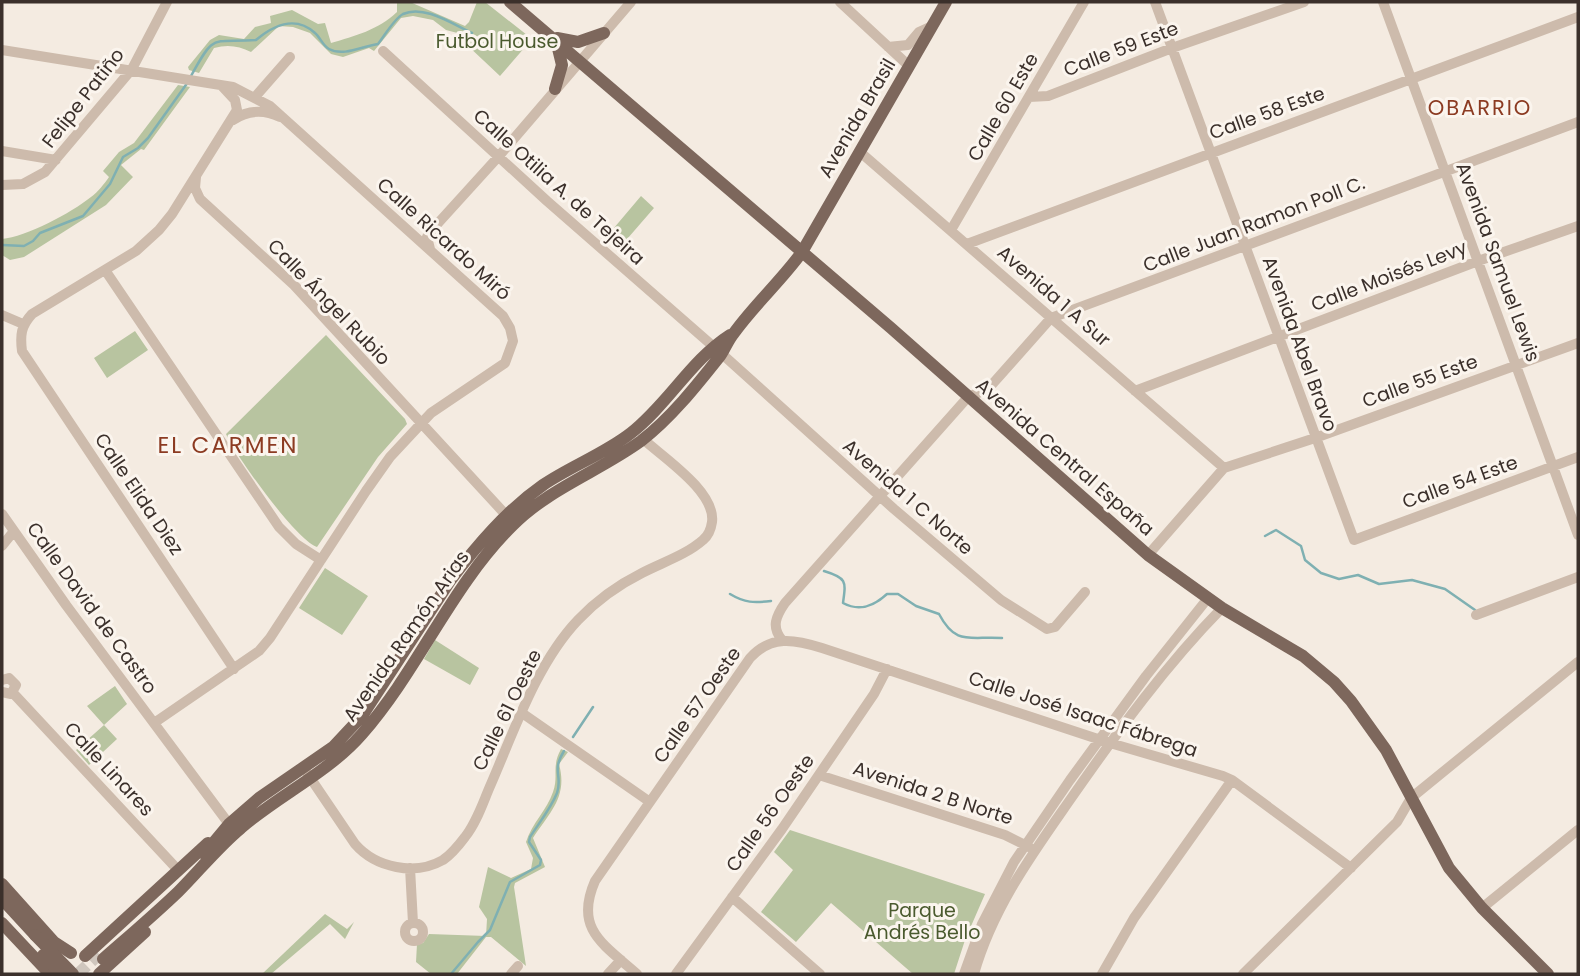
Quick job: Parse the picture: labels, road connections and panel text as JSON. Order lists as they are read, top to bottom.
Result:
{
  "streets": {
    "main road": ["Avenida Brasil", "Avenida Central España", "Avenida Ramón Arias"],
    "street": [
      "Calle 59 Este",
      "Felipe Patiño",
      "Calle 60 Este",
      "Calle 58 Este",
      "Calle Otilia A. de Tejeira",
      "Calle Juan Ramon Poll C.",
      "Calle Ricardo Miró",
      "Avenida Samuel Lewis",
      "Calle Moisés Levy",
      "Avenida 1 A Sur",
      "Calle Ángel Rubio",
      "Avenida Abel Bravo",
      "Calle 55 Este",
      "Calle 54 Este",
      "Calle Elida Diez",
      "Avenida 1 C Norte",
      "Calle David de Castro",
      "Calle 57 Oeste",
      "Calle 61 Oeste",
      "Calle José Isaac Fábrega",
      "Calle Linares",
      "Avenida 2 B Norte",
      "Calle 56 Oeste"
    ]
  },
  "crossings": [
    ["Calle 59 Este", "Calle 60 Este"],
    ["Calle 59 Este", "Avenida Abel Bravo"],
    ["Felipe Patiño", "Calle Ricardo Miró"],
    ["Calle 60 Este", "Avenida 1 A Sur"],
    ["Calle 58 Este", "Avenida Samuel Lewis"],
    ["Calle 58 Este", "Avenida 1 A Sur"],
    ["Calle 58 Este", "Avenida Abel Bravo"],
    ["Avenida Brasil", "Avenida 1 A Sur"],
    ["Avenida Brasil", "Avenida Central España"],
    ["Avenida Brasil", "Avenida Ramón Arias"],
    ["Calle Otilia A. de Tejeira", "Avenida 1 C Norte"],
    ["Calle Otilia A. de Tejeira", "Avenida Ramón Arias"],
    ["Calle Juan Ramon Poll C.", "Avenida Samuel Lewis"],
    ["Calle Juan Ramon Poll C.", "Avenida 1 A Sur"],
    ["Calle Juan Ramon Poll C.", "Avenida Abel Bravo"],
    ["Calle Juan Ramon Poll C.", "Avenida Central España"],
    ["Calle Juan Ramon Poll C.", "Avenida 1 C Norte"],
    ["Calle Juan Ramon Poll C.", "Calle 57 Oeste"],
    ["Calle Juan Ramon Poll C.", "Calle José Isaac Fábrega"],
    ["Calle Ricardo Miró", "Calle Ángel Rubio"],
    ["Calle Ricardo Miró", "Calle Elida Diez"],
    ["Calle Ricardo Miró", "Calle David de Castro"],
    ["Avenida Samuel Lewis", "Calle Moisés Levy"],
    ["Avenida Samuel Lewis", "Calle 55 Este"],
    ["Avenida Samuel Lewis", "Calle 54 Este"],
    ["Calle Moisés Levy", "Avenida 1 A Sur"],
    ["Calle Moisés Levy", "Avenida Abel Bravo"],
    ["Avenida 1 A Sur", "Calle 55 Este"],
    ["Calle Ángel Rubio", "Avenida Ramón Arias"],
    ["Avenida Abel Bravo", "Calle 55 Este"],
    ["Avenida Abel Bravo", "Calle 54 Este"],
    ["Avenida Central España", "Avenida Ramón Arias"],
    ["Avenida 1 C Norte", "Avenida Ramón Arias"],
    ["Calle David de Castro", "Avenida Ramón Arias"],
    ["Avenida Ramón Arias", "Calle 61 Oeste"],
    ["Calle 57 Oeste", "Calle José Isaac Fábrega"],
    ["Calle José Isaac Fábrega", "Calle 56 Oeste"],
    ["Avenida 2 B Norte", "Calle 56 Oeste"]
  ],
  "districts": ["OBARRIO", "EL CARMEN"],
  "parks": ["Futbol House", "Parque Andrés Bello"]
}
